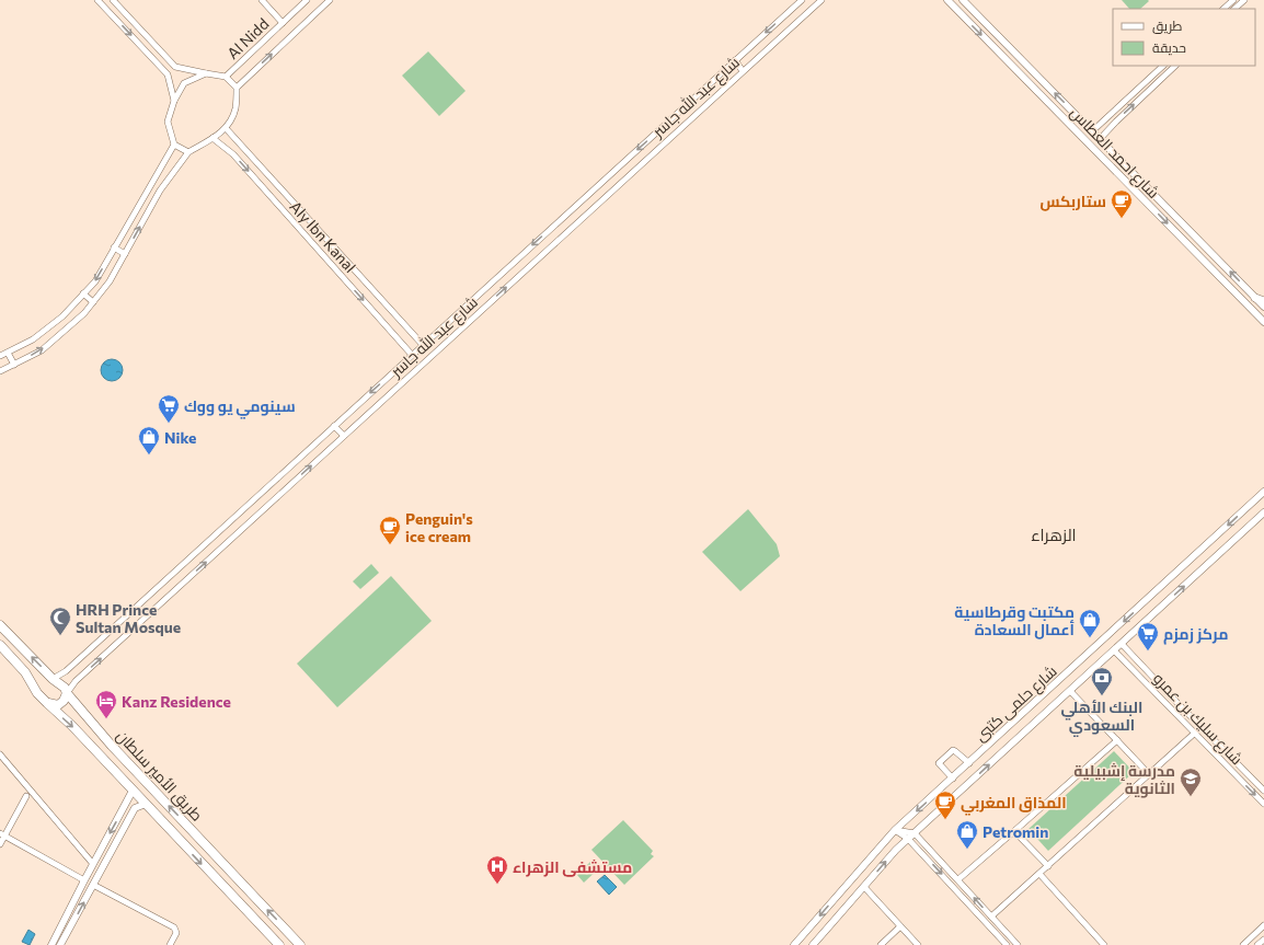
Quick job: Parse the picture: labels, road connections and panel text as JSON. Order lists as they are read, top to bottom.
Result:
{
  "streets": {
    "main road": ["طريق الأمير سلطان"],
    "street": [
      "Al Nidd",
      "شارع عبد الله جاسر",
      "شارع احمد العطاس",
      "Aly Ibn Kanal",
      "شارع حلمى كتبى",
      "شارع سليك بن عمرو"
    ]
  },
  "crossings": [
    ["Al Nidd", "Aly Ibn Kanal"],
    ["شارع عبد الله جاسر", "Aly Ibn Kanal"],
    ["شارع عبد الله جاسر", "طريق الأمير سلطان"],
    ["شارع حلمى كتبى", "شارع سليك بن عمرو"]
  ],
  "districts": ["الزهراء"],
  "places": {
    "cafe": ["ستاربكس", "Penguin's ice cream", "المذاق المغربي"],
    "supermarket": ["سينومي يو ووك", "مركز زمزم"],
    "shop": ["Nike", "مكتبت وقرطاسية أعمال السعادة", "Petromin"],
    "mosque": ["HRH Prince Sultan Mosque"],
    "bank": ["البنك الأهلي السعودي"],
    "hotel": ["Kanz Residence"],
    "school or university": ["مدرسة إشبيلية الثانوية"],
    "hospital": ["مستشفى الزهراء"]
  },
  "legend": ["طريق", "حديقة"]
}
